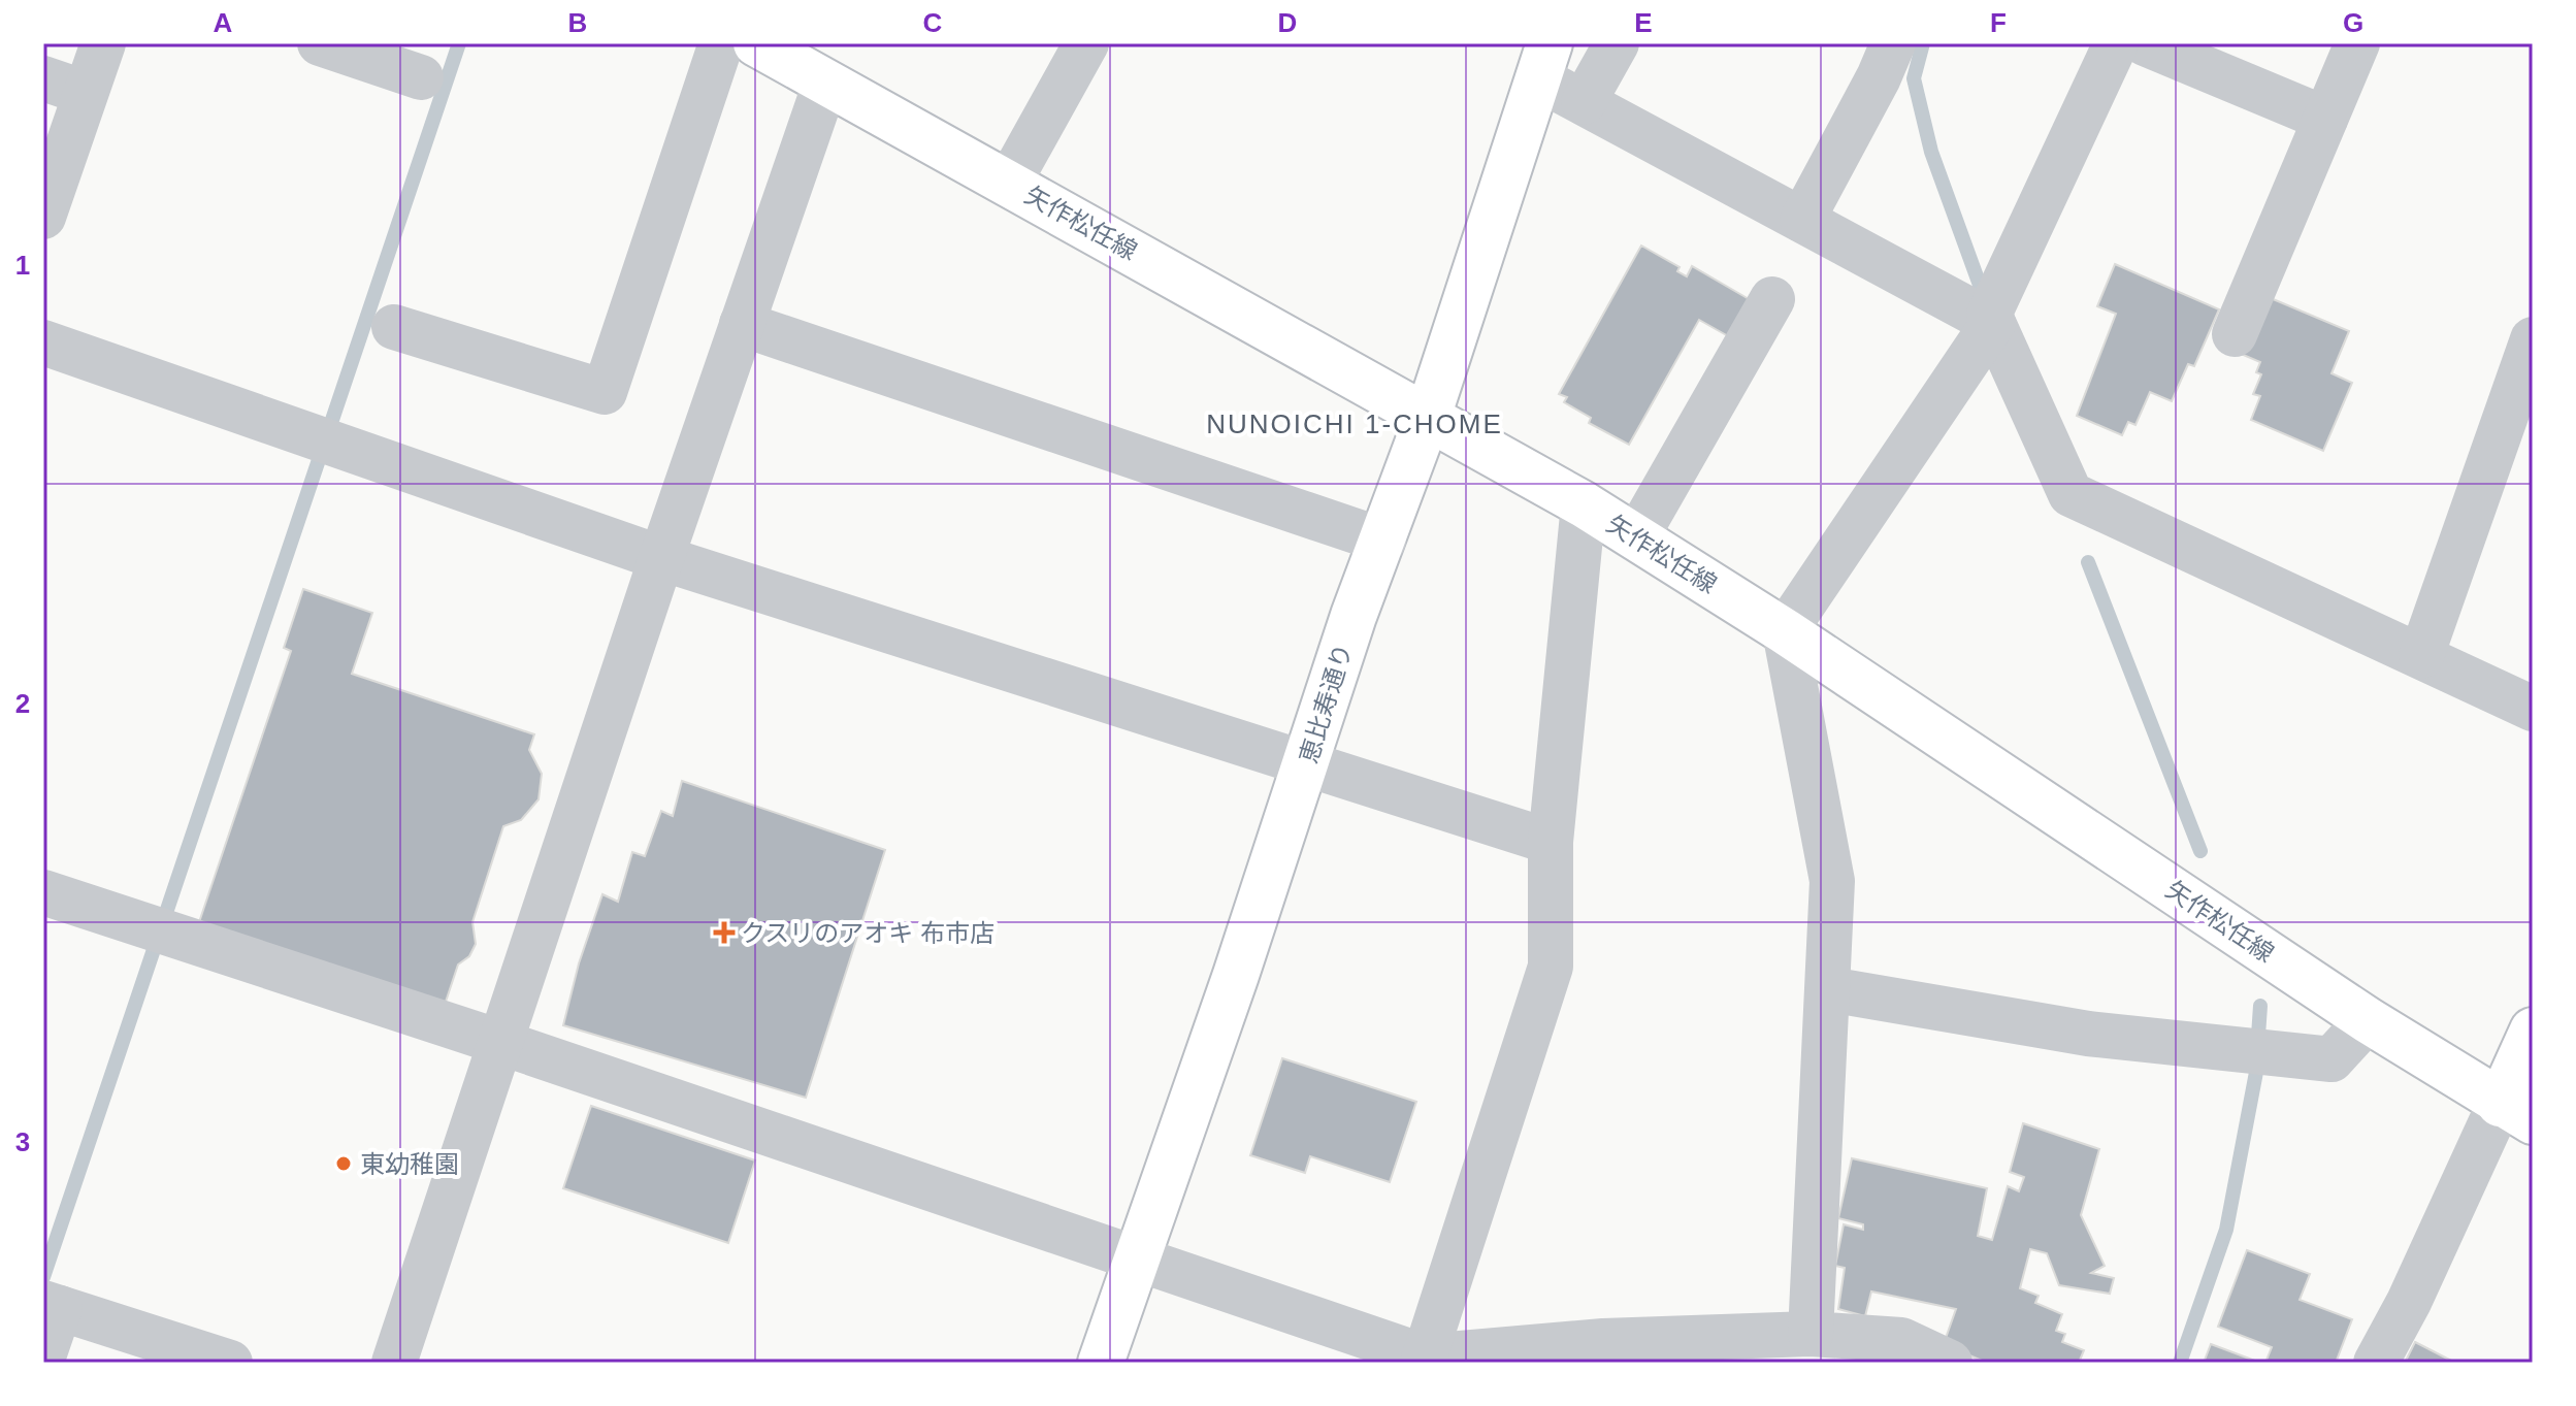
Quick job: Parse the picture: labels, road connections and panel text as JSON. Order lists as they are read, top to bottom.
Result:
{
  "streets": {
    "main road": ["矢作松任線", "恵比寿通り"]
  },
  "crossings": [
    ["矢作松任線", "恵比寿通り"]
  ],
  "districts": ["NUNOICHI 1-CHOME"],
  "places": {
    "health": ["クスリのアオキ 布市店"],
    "other": ["東幼稚園"]
  },
  "grid": {
    "columns": [
      "A",
      "B",
      "C",
      "D",
      "E",
      "F",
      "G"
    ],
    "rows": ["1", "2", "3"]
  }
}
